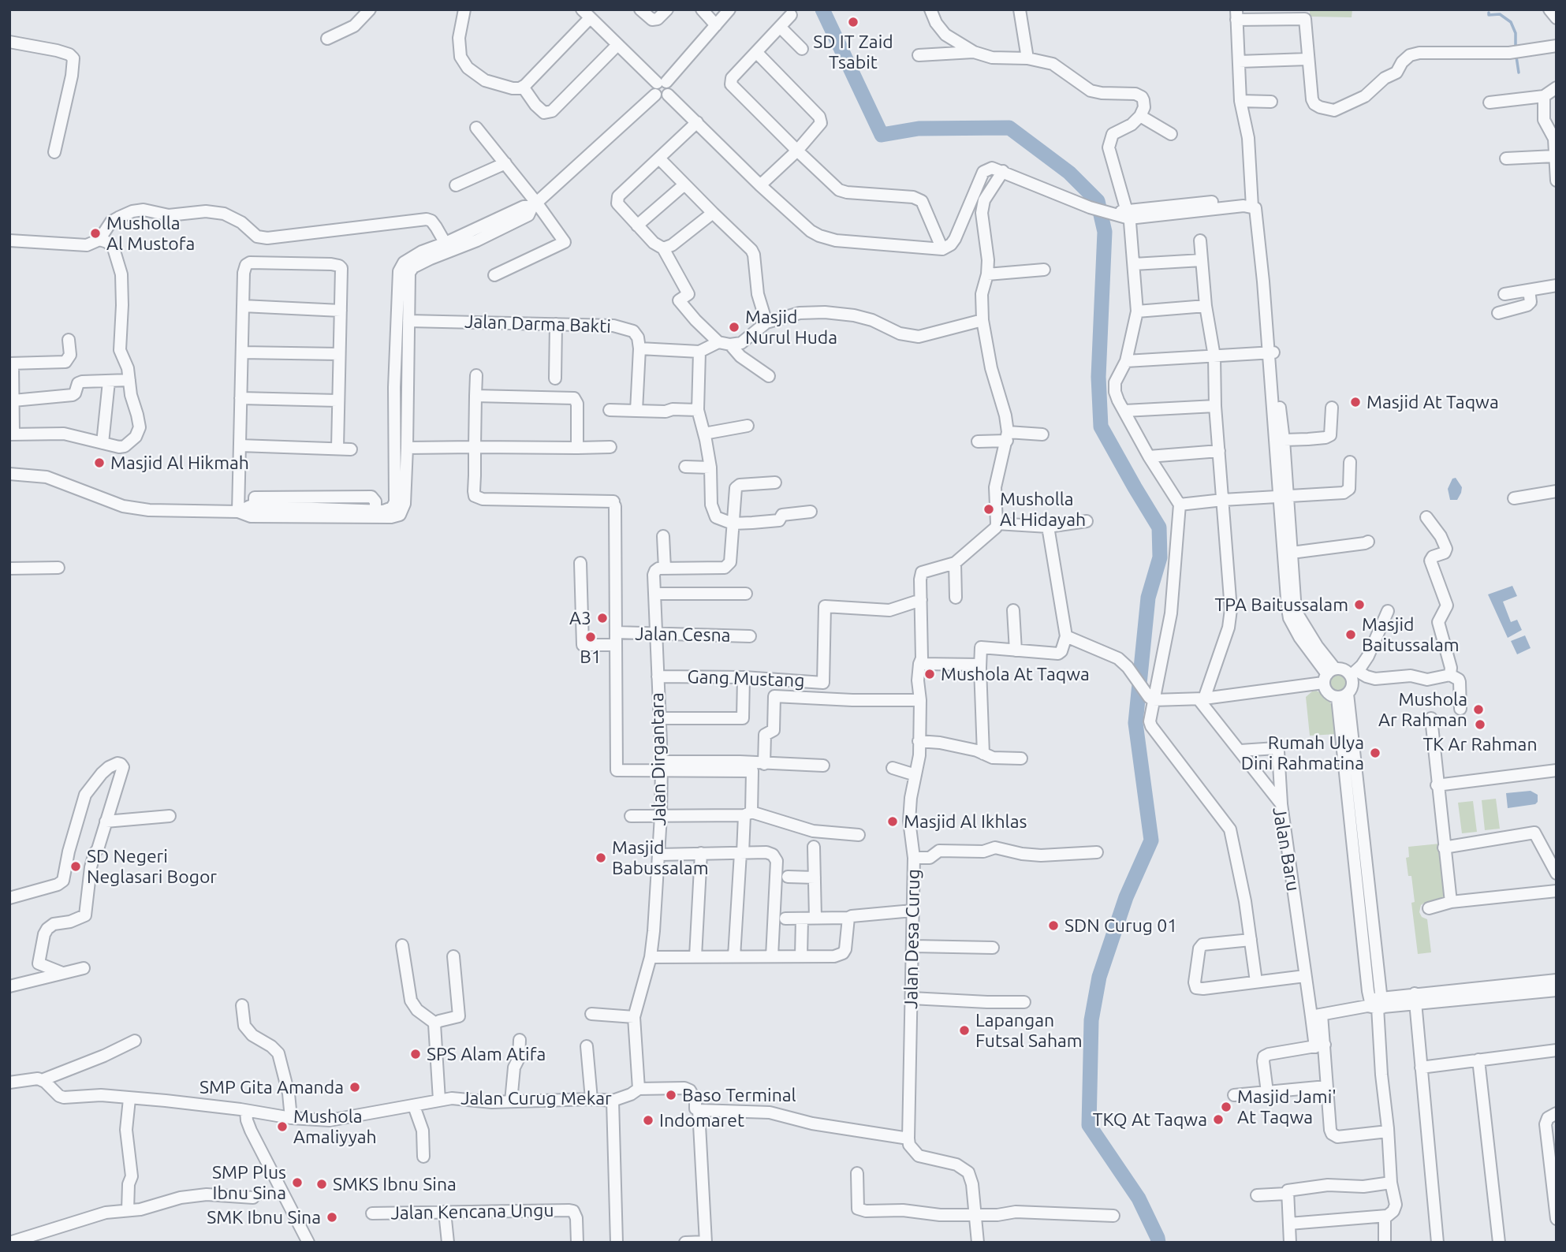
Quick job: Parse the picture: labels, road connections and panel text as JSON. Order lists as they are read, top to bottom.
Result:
{
  "streets": {
    "street": [
      "Jalan Darma Bakti",
      "Jalan Cesna",
      "Gang Mustang",
      "Jalan Dirgantara",
      "Jalan Baru",
      "Jalan Desa Curug",
      "Jalan Curug Mekar",
      "Jalan Kencana Ungu"
    ]
  },
  "crossings": [
    ["Jalan Cesna", "Jalan Dirgantara"],
    ["Gang Mustang", "Jalan Dirgantara"],
    ["Gang Mustang", "Jalan Desa Curug"],
    ["Jalan Dirgantara", "Jalan Curug Mekar"]
  ],
  "places": [
    "SD IT Zaid Tsabit",
    "Musholla Al Mustofa",
    "Masjid Nurul Huda",
    "Masjid At Taqwa",
    "Masjid Al Hikmah",
    "Musholla Al Hidayah",
    "TPA Baitussalam",
    "A3",
    "Masjid Baitussalam",
    "B1",
    "Mushola At Taqwa",
    "Mushola Ar Rahman",
    "TK Ar Rahman",
    "Rumah Ulya Dini Rahmatina",
    "Masjid Al Ikhlas",
    "Masjid Babussalam",
    "SD Negeri Neglasari Bogor",
    "SDN Curug 01",
    "Lapangan Futsal Saham",
    "SPS Alam Atifa",
    "SMP Gita Amanda",
    "Baso Terminal",
    "Masjid Jami' At Taqwa",
    "TKQ At Taqwa",
    "Indomaret",
    "Mushola Amaliyyah",
    "SMP Plus Ibnu Sina",
    "SMKS Ibnu Sina",
    "SMK Ibnu Sina"
  ]
}
